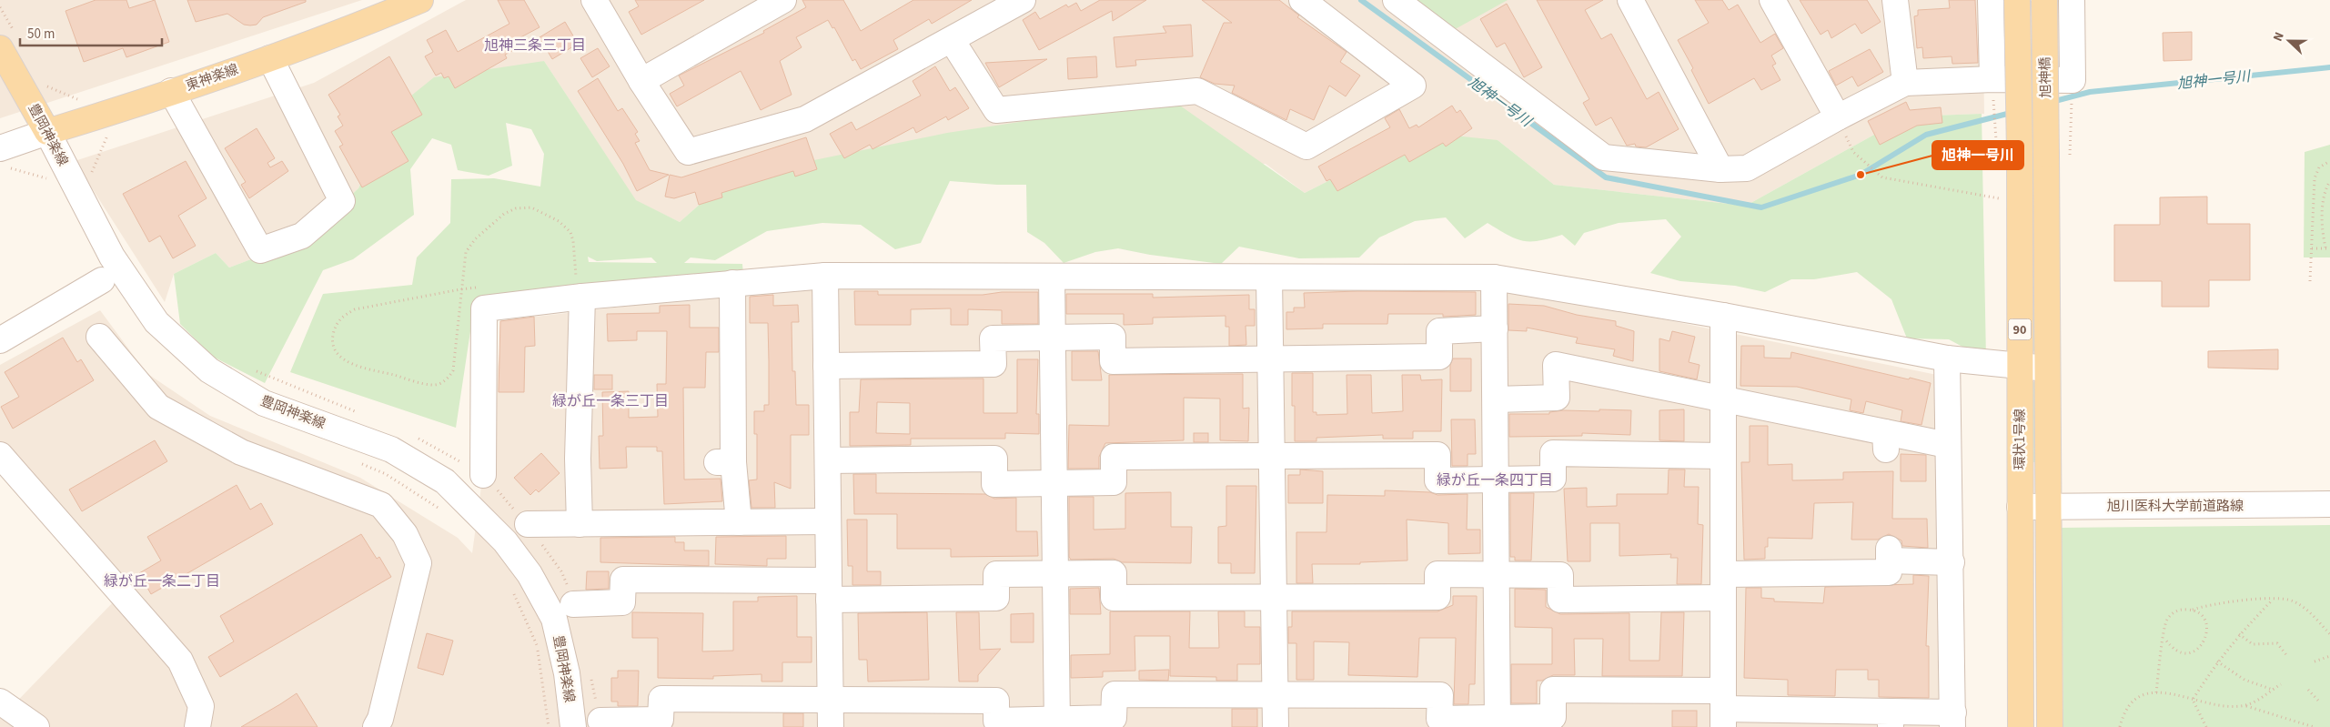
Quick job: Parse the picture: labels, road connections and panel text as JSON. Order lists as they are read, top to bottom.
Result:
{
  "streets": {
    "main road": [
      "東神楽線",
      "旭神橋",
      "豊岡神楽線",
      "90",
      "環状1号線"
    ],
    "street": ["旭川医科大学前道路線"]
  },
  "crossings": [
    ["東神楽線", "豊岡神楽線"],
    ["旭神橋", "環状1号線"],
    ["環状1号線", "旭川医科大学前道路線"]
  ],
  "districts": [
    "旭神三条三丁目",
    "緑が丘一条三丁目",
    "緑が丘一条四丁目",
    "緑が丘一条二丁目"
  ],
  "water": ["旭神一号川"],
  "places": ["旭神一号川"],
  "scale_bar": "50 m",
  "north": "left"
}
